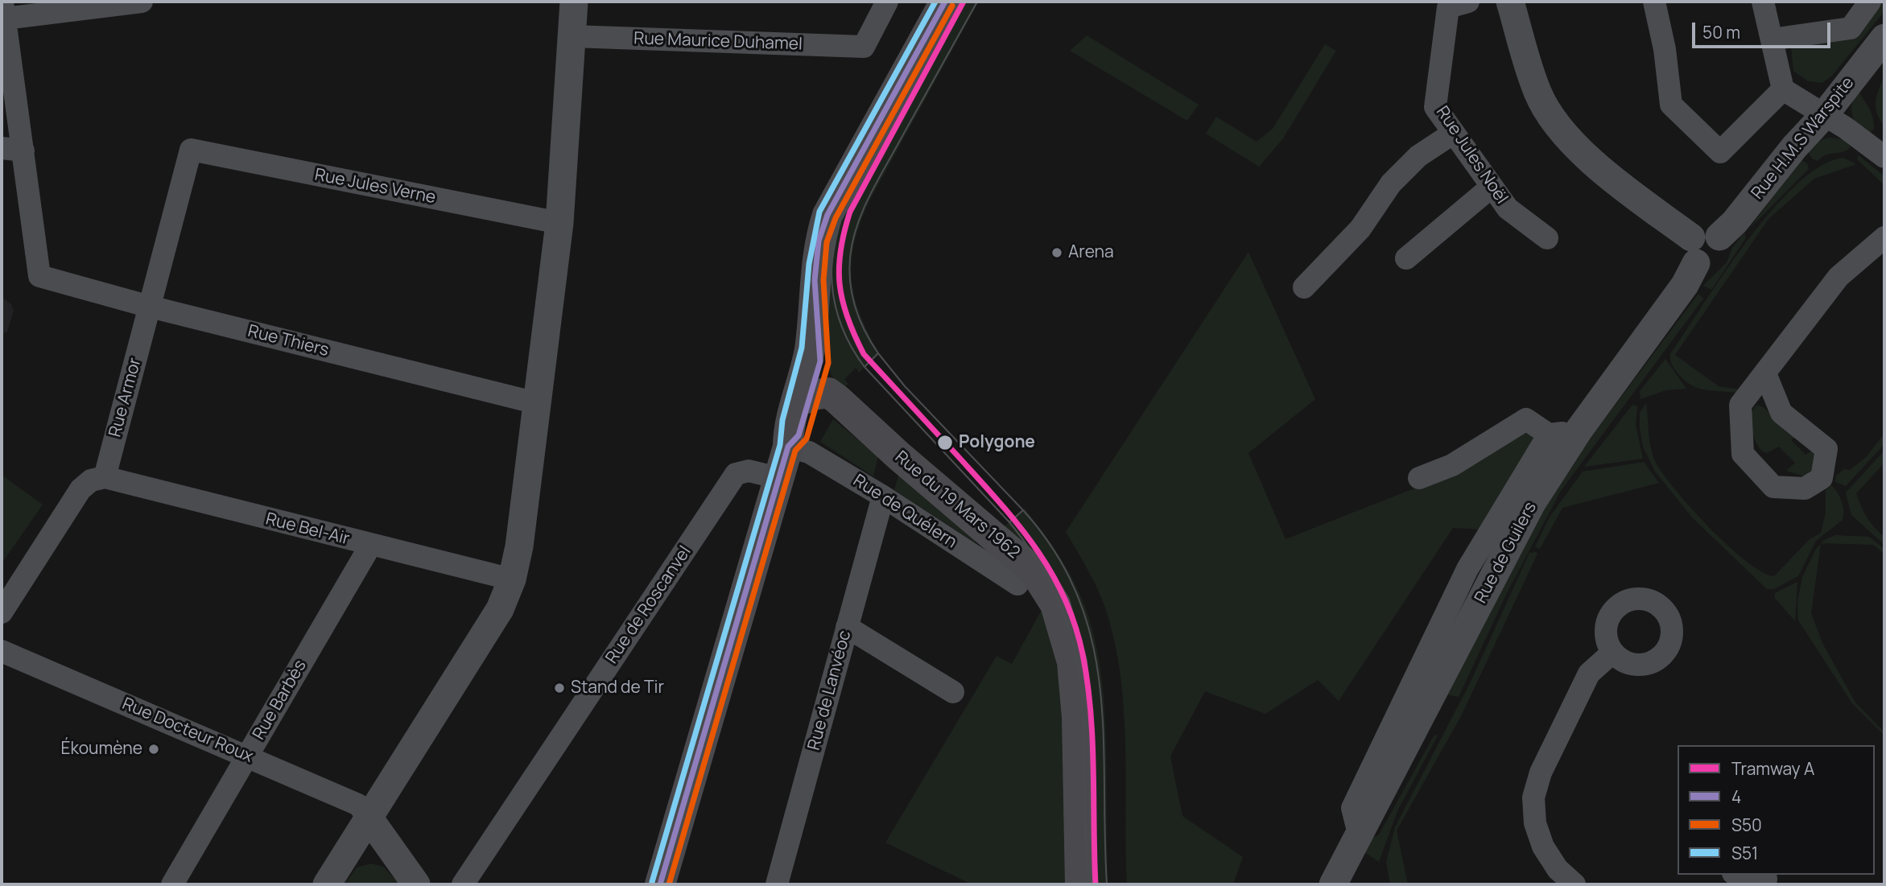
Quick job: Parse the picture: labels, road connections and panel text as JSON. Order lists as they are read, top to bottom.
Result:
{
  "streets": {
    "main road": ["Rue du 19 Mars 1962"],
    "street": [
      "Rue Maurice Duhamel",
      "Rue H.M.S Warspite",
      "Rue Jules Noël",
      "Rue Jules Verne",
      "Rue Thiers",
      "Rue Armor",
      "Rue de Quélern",
      "Rue Bel-Air",
      "Rue de Guilers",
      "Rue de Roscanvel",
      "Rue de Lanvéoc",
      "Rue Barbès",
      "Rue Docteur Roux"
    ]
  },
  "crossings": [
    ["Rue H.M.S Warspite", "Rue de Guilers"],
    ["Rue Jules Verne", "Rue Armor"],
    ["Rue Thiers", "Rue Armor"],
    ["Rue Armor", "Rue Bel-Air"],
    ["Rue de Quélern", "Rue de Lanvéoc"],
    ["Rue Bel-Air", "Rue Barbès"],
    ["Rue Barbès", "Rue Docteur Roux"]
  ],
  "places": [
    "Arena",
    "Polygone",
    "Stand de Tir",
    "Ékoumène"
  ],
  "lines": [
    "tram line A",
    "transit line 4",
    "transit line S51",
    "transit line S50"
  ],
  "legend": [
    "Tramway A",
    "4",
    "S50",
    "S51"
  ],
  "scale_bar": "50 m"
}
